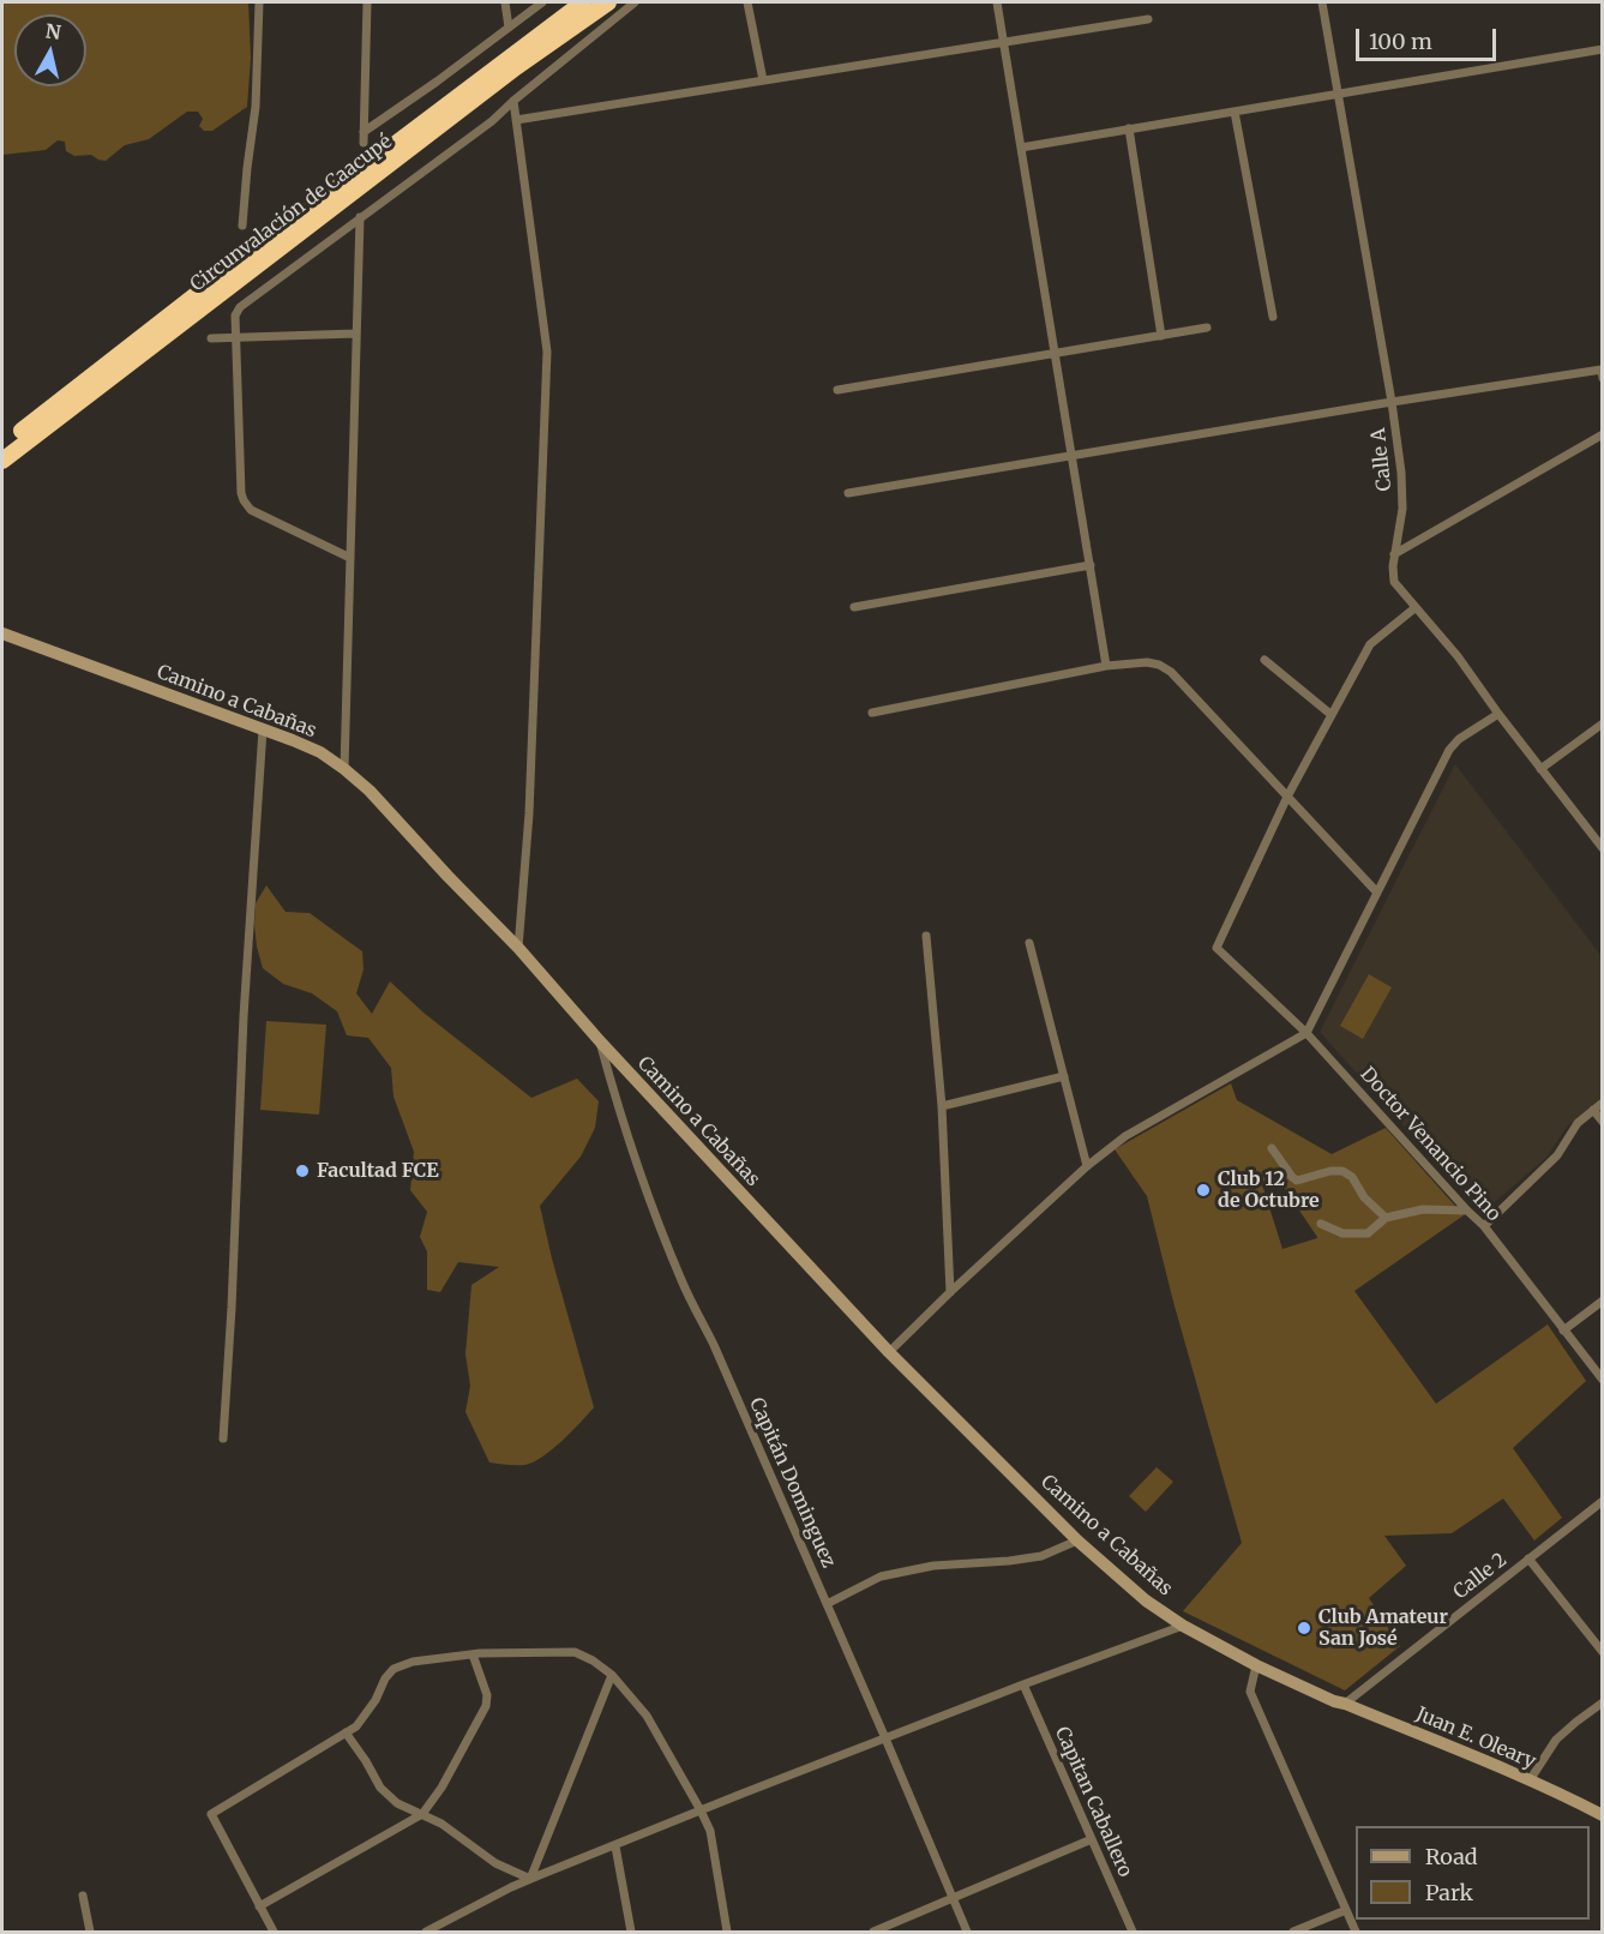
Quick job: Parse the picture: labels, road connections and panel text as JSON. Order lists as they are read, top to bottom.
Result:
{
  "streets": {
    "highway": ["Circunvalación de Caacupé"],
    "street": [
      "Calle A",
      "Camino a Cabañas",
      "Doctor Venancio Pino",
      "Capitán Dominguez",
      "Calle 2",
      "Juan E. Oleary",
      "Capitan Caballero"
    ]
  },
  "crossings": [
    ["Camino a Cabañas", "Capitán Dominguez"],
    ["Camino a Cabañas", "Calle 2"],
    ["Camino a Cabañas", "Juan E. Oleary"],
    ["Calle 2", "Juan E. Oleary"]
  ],
  "places": ["Facultad FCE", "Club 12 de Octubre", "Club Amateur San José"],
  "legend": ["Road", "Park"],
  "scale_bar": "100 m",
  "north": "top"
}
